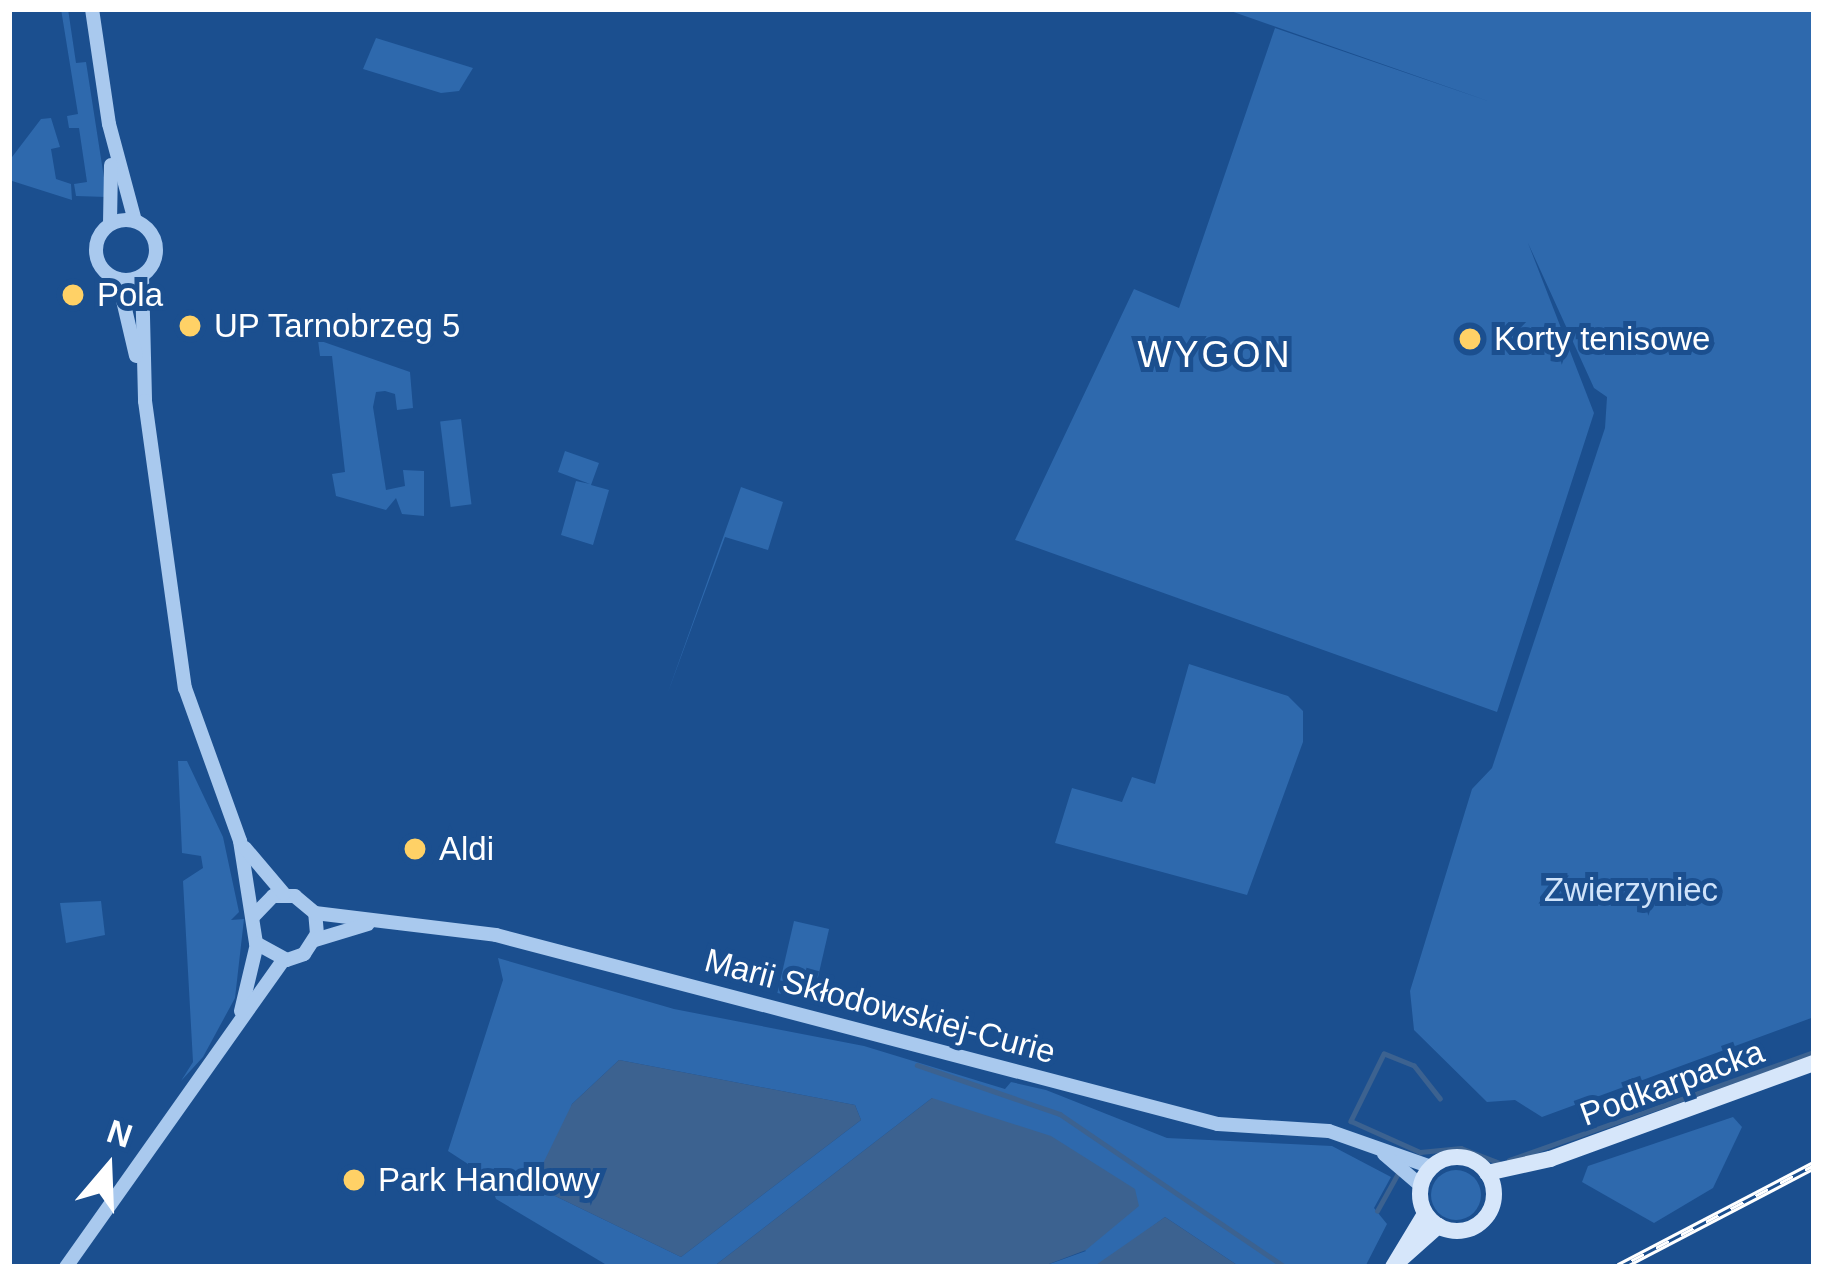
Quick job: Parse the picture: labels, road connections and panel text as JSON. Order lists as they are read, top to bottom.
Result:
{
  "streets": {
    "main road": ["Podkarpacka"],
    "street": ["Marii Skłodowskiej-Curie"]
  },
  "districts": ["WYGON"],
  "parks": ["Zwierzyniec"],
  "places": [
    "Pola",
    "UP Tarnobrzeg 5",
    "Korty tenisowe",
    "Aldi",
    "Park Handlowy"
  ],
  "north": "top"
}
